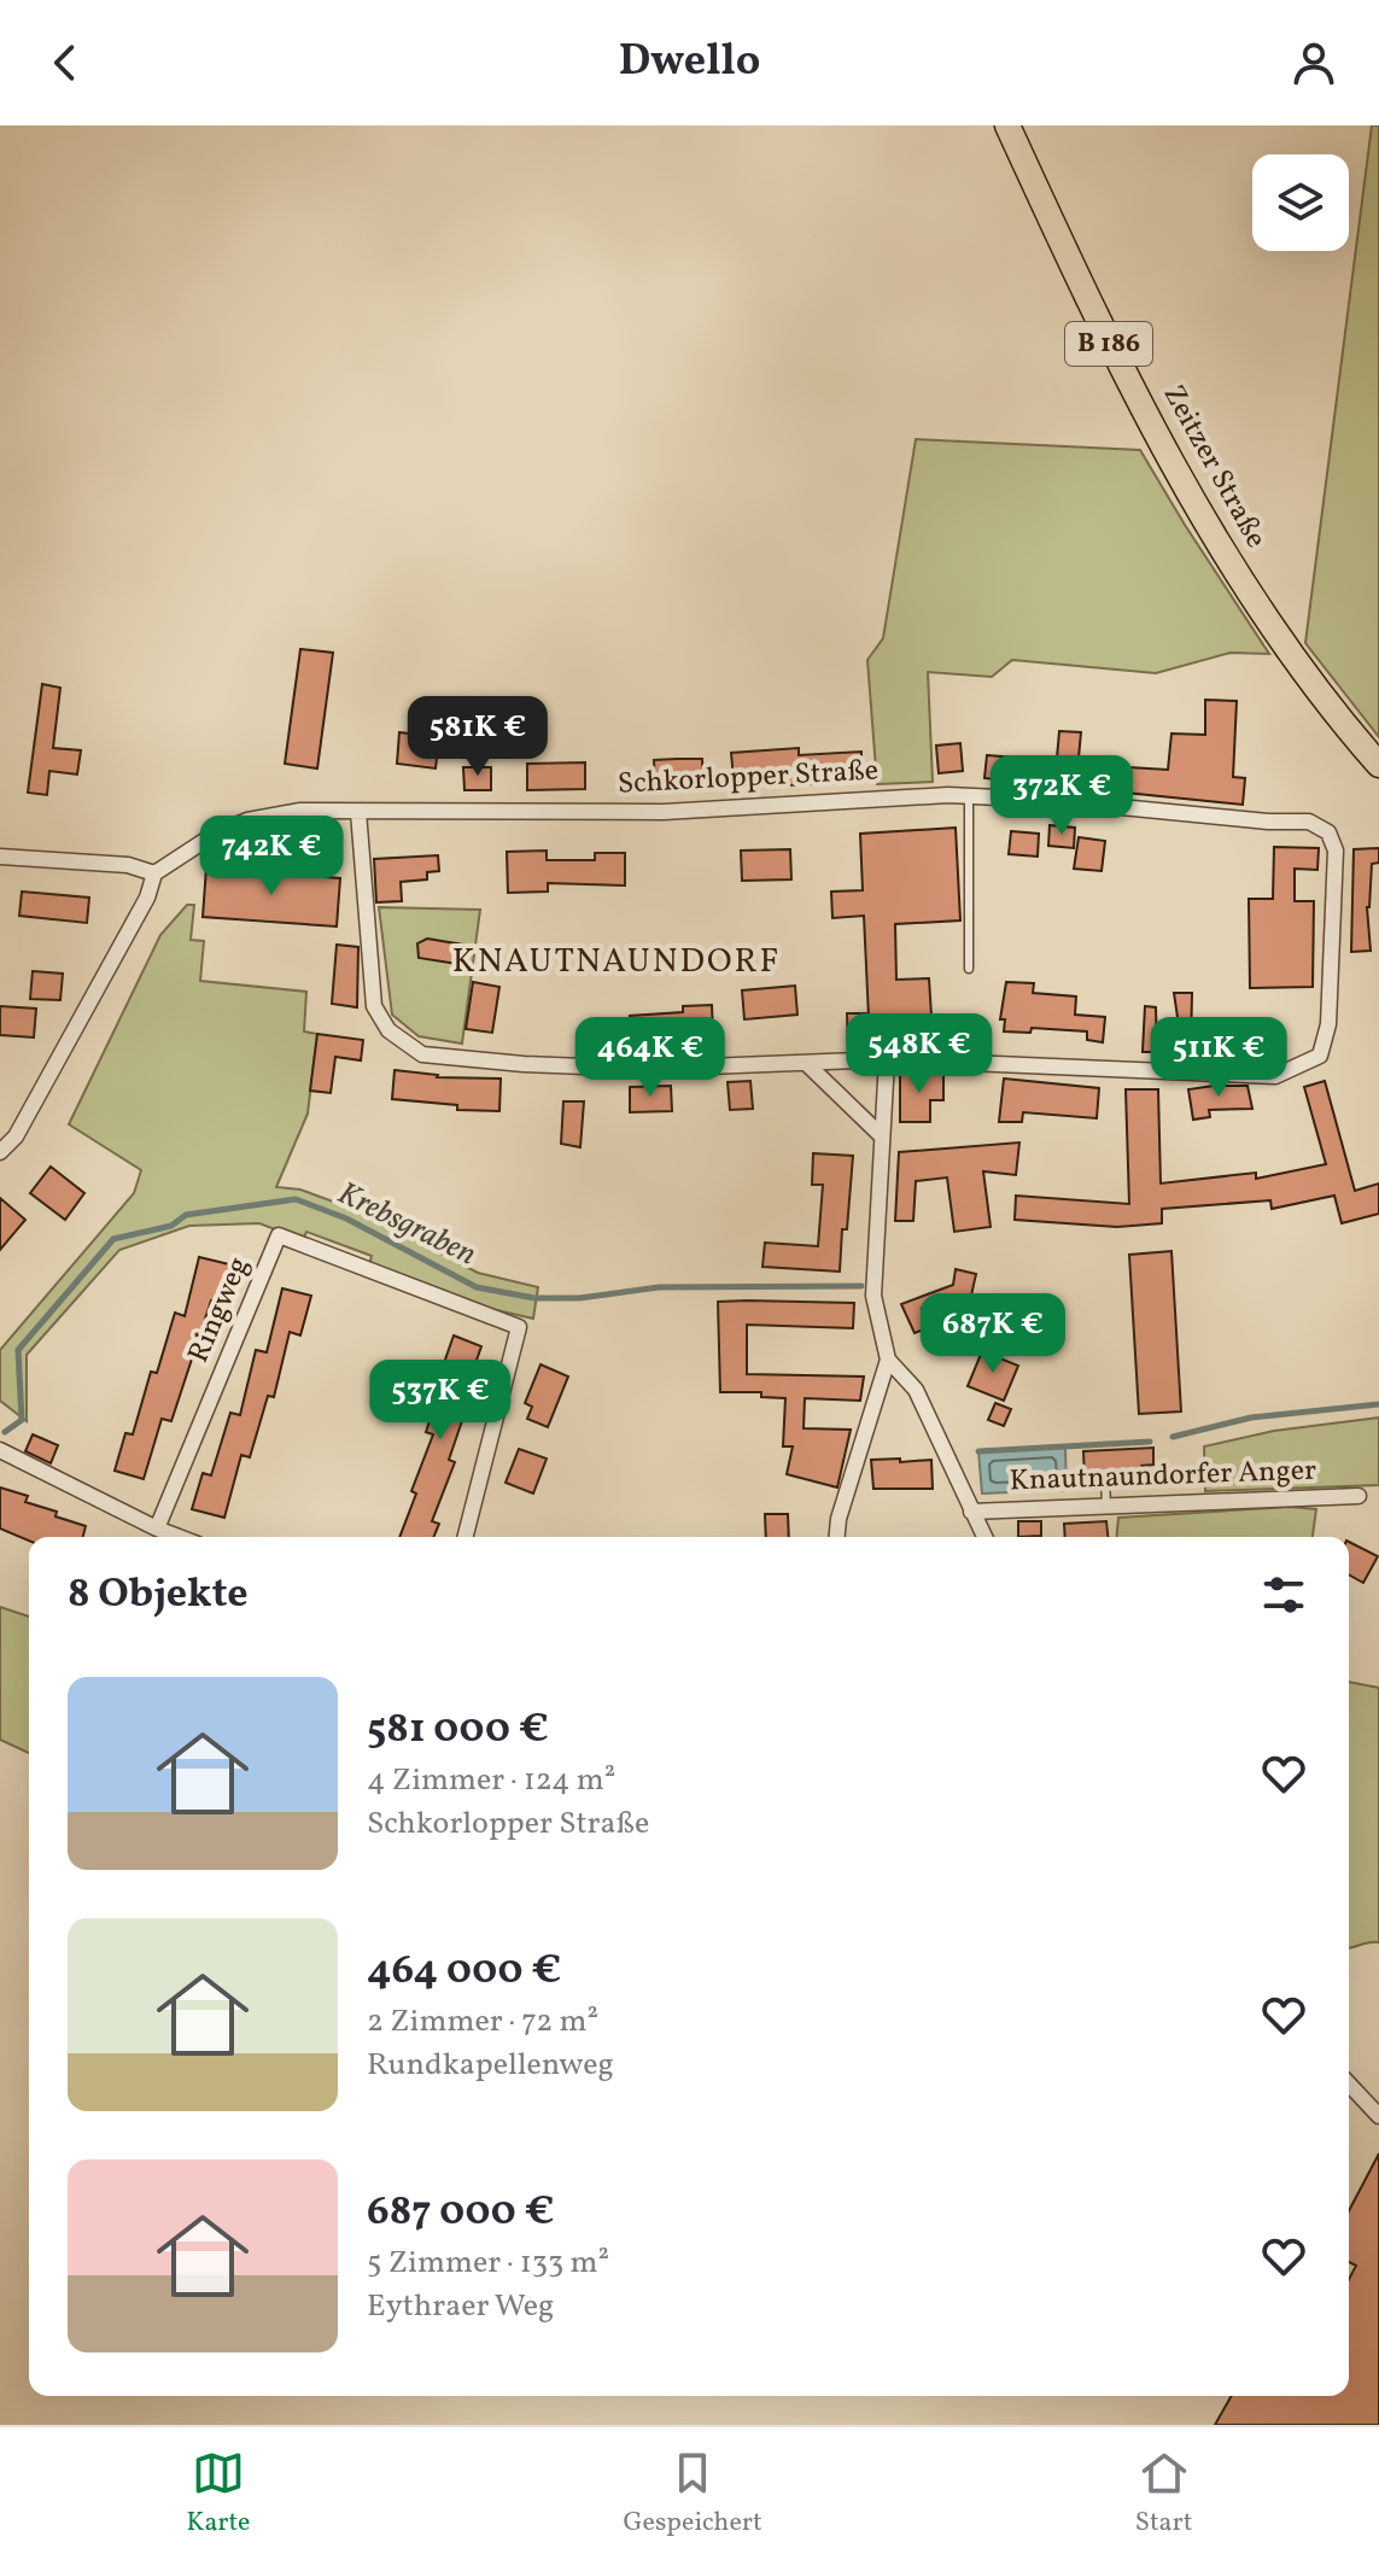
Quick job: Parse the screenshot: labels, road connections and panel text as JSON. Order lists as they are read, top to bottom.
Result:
{
  "streets": {
    "main road": ["B 186", "Zeitzer Straße"],
    "street": ["Schkorlopper Straße", "Ringweg", "Knautnaundorfer Anger"]
  },
  "districts": ["KNAUTNAUNDORF"],
  "water": ["Krebsgraben"],
  "page": {
    "header": "Dwello",
    "price": [
      "581K €",
      "372K €",
      "742K €",
      "548K €",
      "464K €",
      "511K €",
      "687K €",
      "537K €"
    ],
    "heading": "8 Objekte",
    "list": [
      {
        "name": "581 000 €",
        "note": "4 Zimmer · 124 m² · Schkorlopper Straße"
      },
      {
        "name": "464 000 €",
        "note": "2 Zimmer · 72 m² · Rundkapellenweg"
      },
      {
        "name": "687 000 €",
        "note": "5 Zimmer · 133 m² · Eythraer Weg"
      }
    ],
    "tabs": ["Karte", "Gespeichert", "Start"]
  }
}
